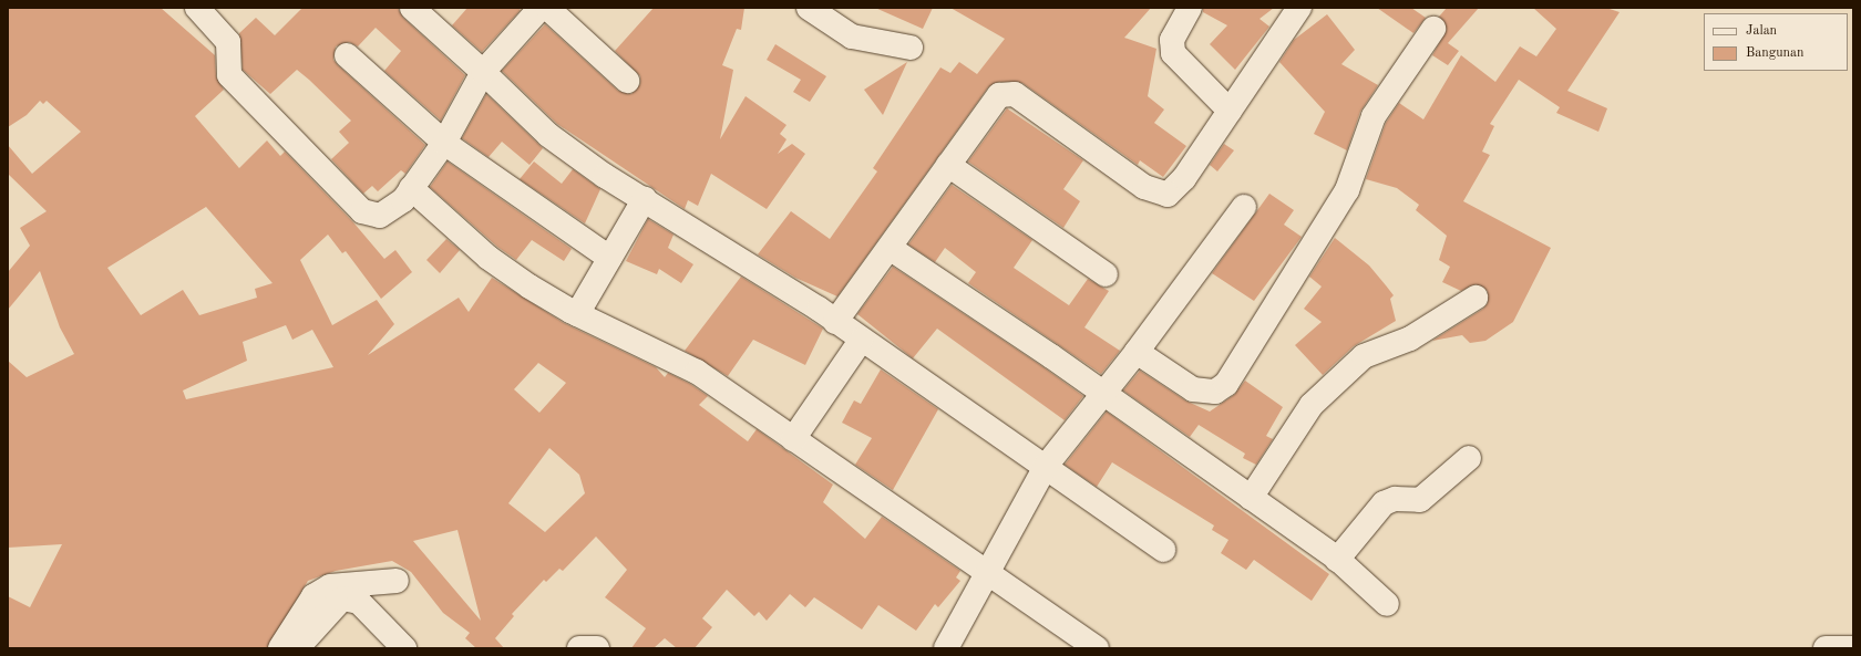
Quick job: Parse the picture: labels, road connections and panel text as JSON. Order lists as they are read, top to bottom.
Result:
{
  "legend": ["Jalan", "Bangunan"]
}
